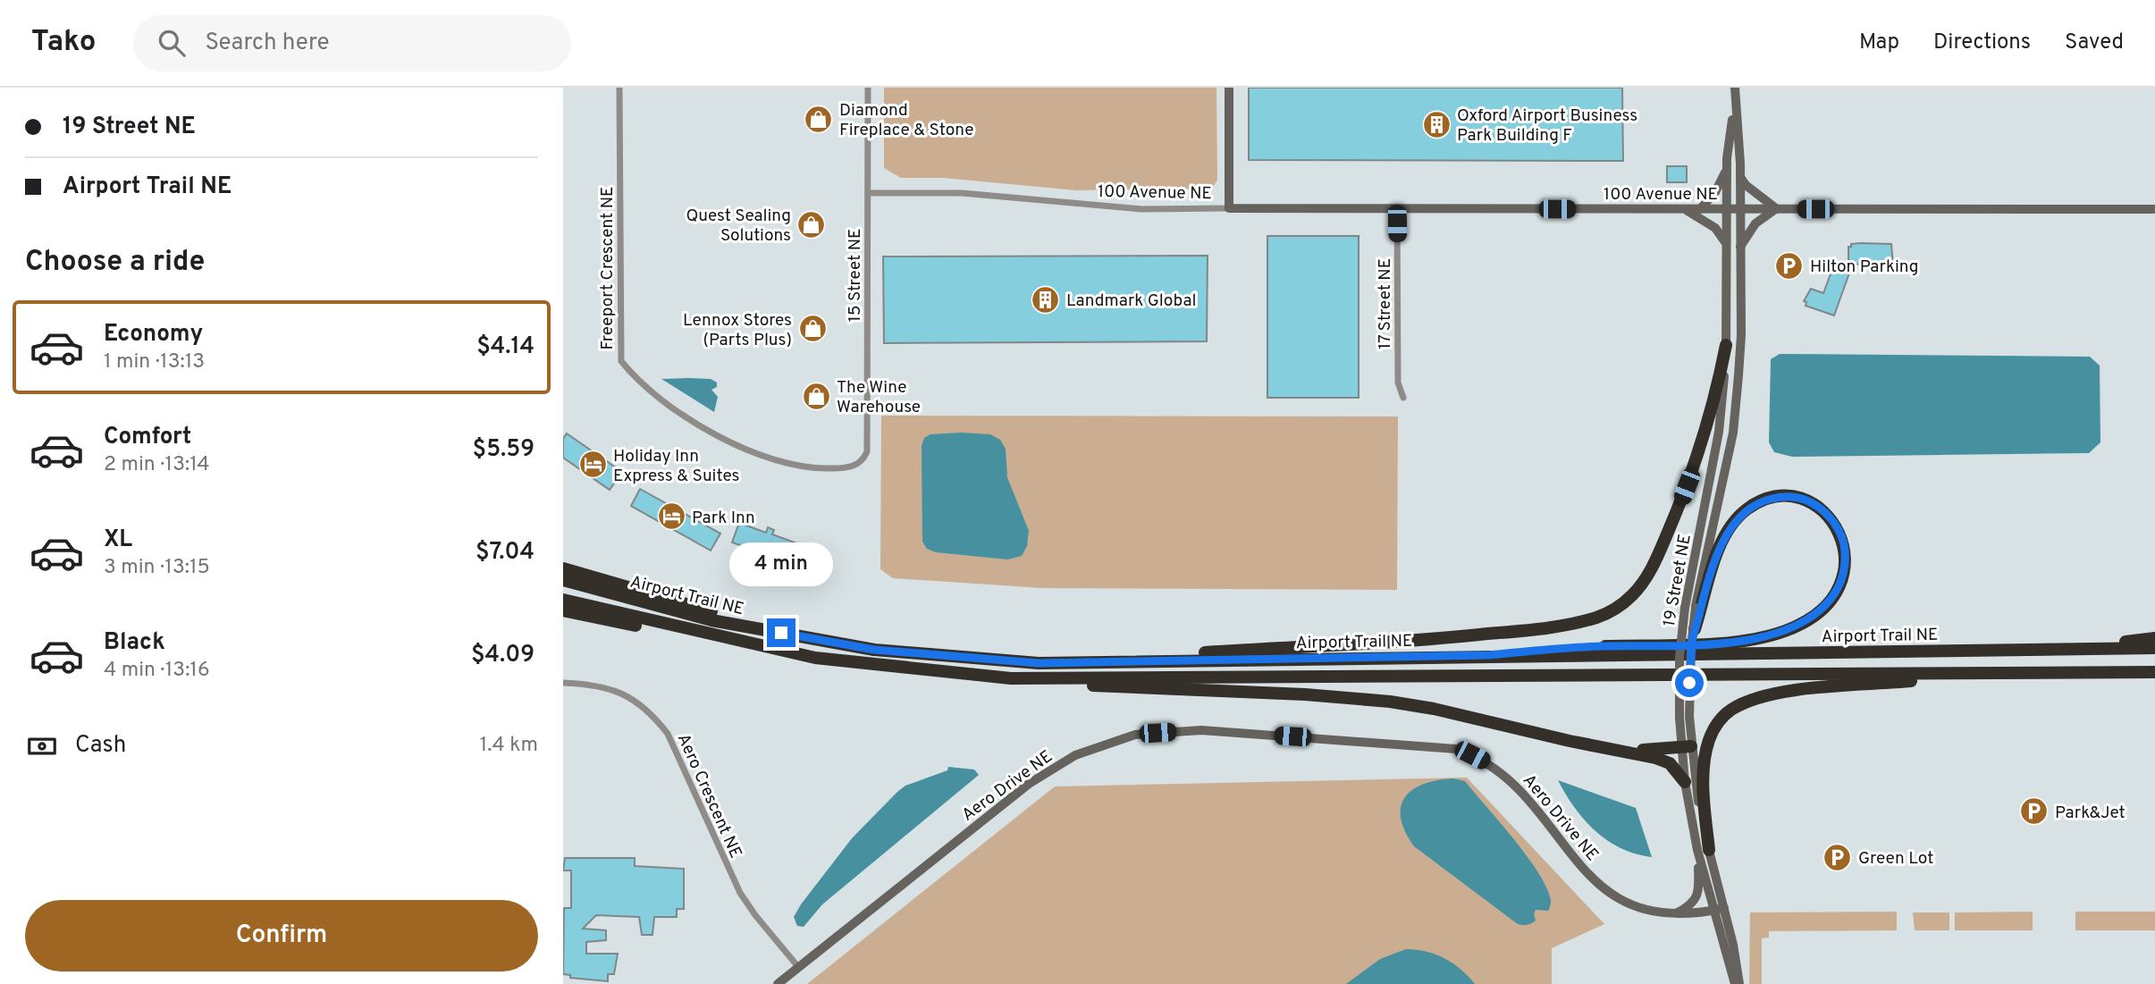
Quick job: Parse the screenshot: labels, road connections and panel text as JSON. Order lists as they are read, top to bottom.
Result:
{
  "streets": {
    "highway": ["Airport Trail NE"],
    "street": [
      "100 Avenue NE",
      "Freeport Crescent NE",
      "15 Street NE",
      "17 Street NE",
      "19 Street NE",
      "Aero Drive NE",
      "Aero Crescent NE"
    ]
  },
  "crossings": [
    ["100 Avenue NE", "15 Street NE"],
    ["100 Avenue NE", "17 Street NE"],
    ["100 Avenue NE", "19 Street NE"],
    ["Freeport Crescent NE", "15 Street NE"],
    ["19 Street NE", "Aero Drive NE"],
    ["Aero Drive NE", "Aero Crescent NE"]
  ],
  "places": {
    "shop": [
      "Diamond Fireplace & Stone",
      "Quest Sealing Solutions",
      "Lennox Stores (Parts Plus)",
      "The Wine Warehouse"
    ],
    "building": ["Oxford Airport Business Park Building F", "Landmark Global"],
    "parking": ["Hilton Parking", "Park&Jet", "Green Lot"],
    "hotel": ["Holiday Inn Express & Suites", "Park Inn"]
  },
  "page": {
    "header": "Tako",
    "search": "Search here",
    "nav": ["Map", "Directions", "Saved"],
    "banner": ["19 Street NE", "Airport Trail NE"],
    "heading": "Choose a ride",
    "list": [
      {
        "name": "Economy",
        "note": "1 min · 13:13",
        "value": "$4.14"
      },
      {
        "name": "Comfort",
        "note": "2 min · 13:14",
        "value": "$5.59"
      },
      {
        "name": "XL",
        "note": "3 min · 13:15",
        "value": "$7.04"
      },
      {
        "name": "Black",
        "note": "4 min · 13:16",
        "value": "$4.09"
      }
    ],
    "bubble": "4 min",
    "pay": ["Cash", "1.4 km"],
    "buttons": "Confirm"
  }
}
